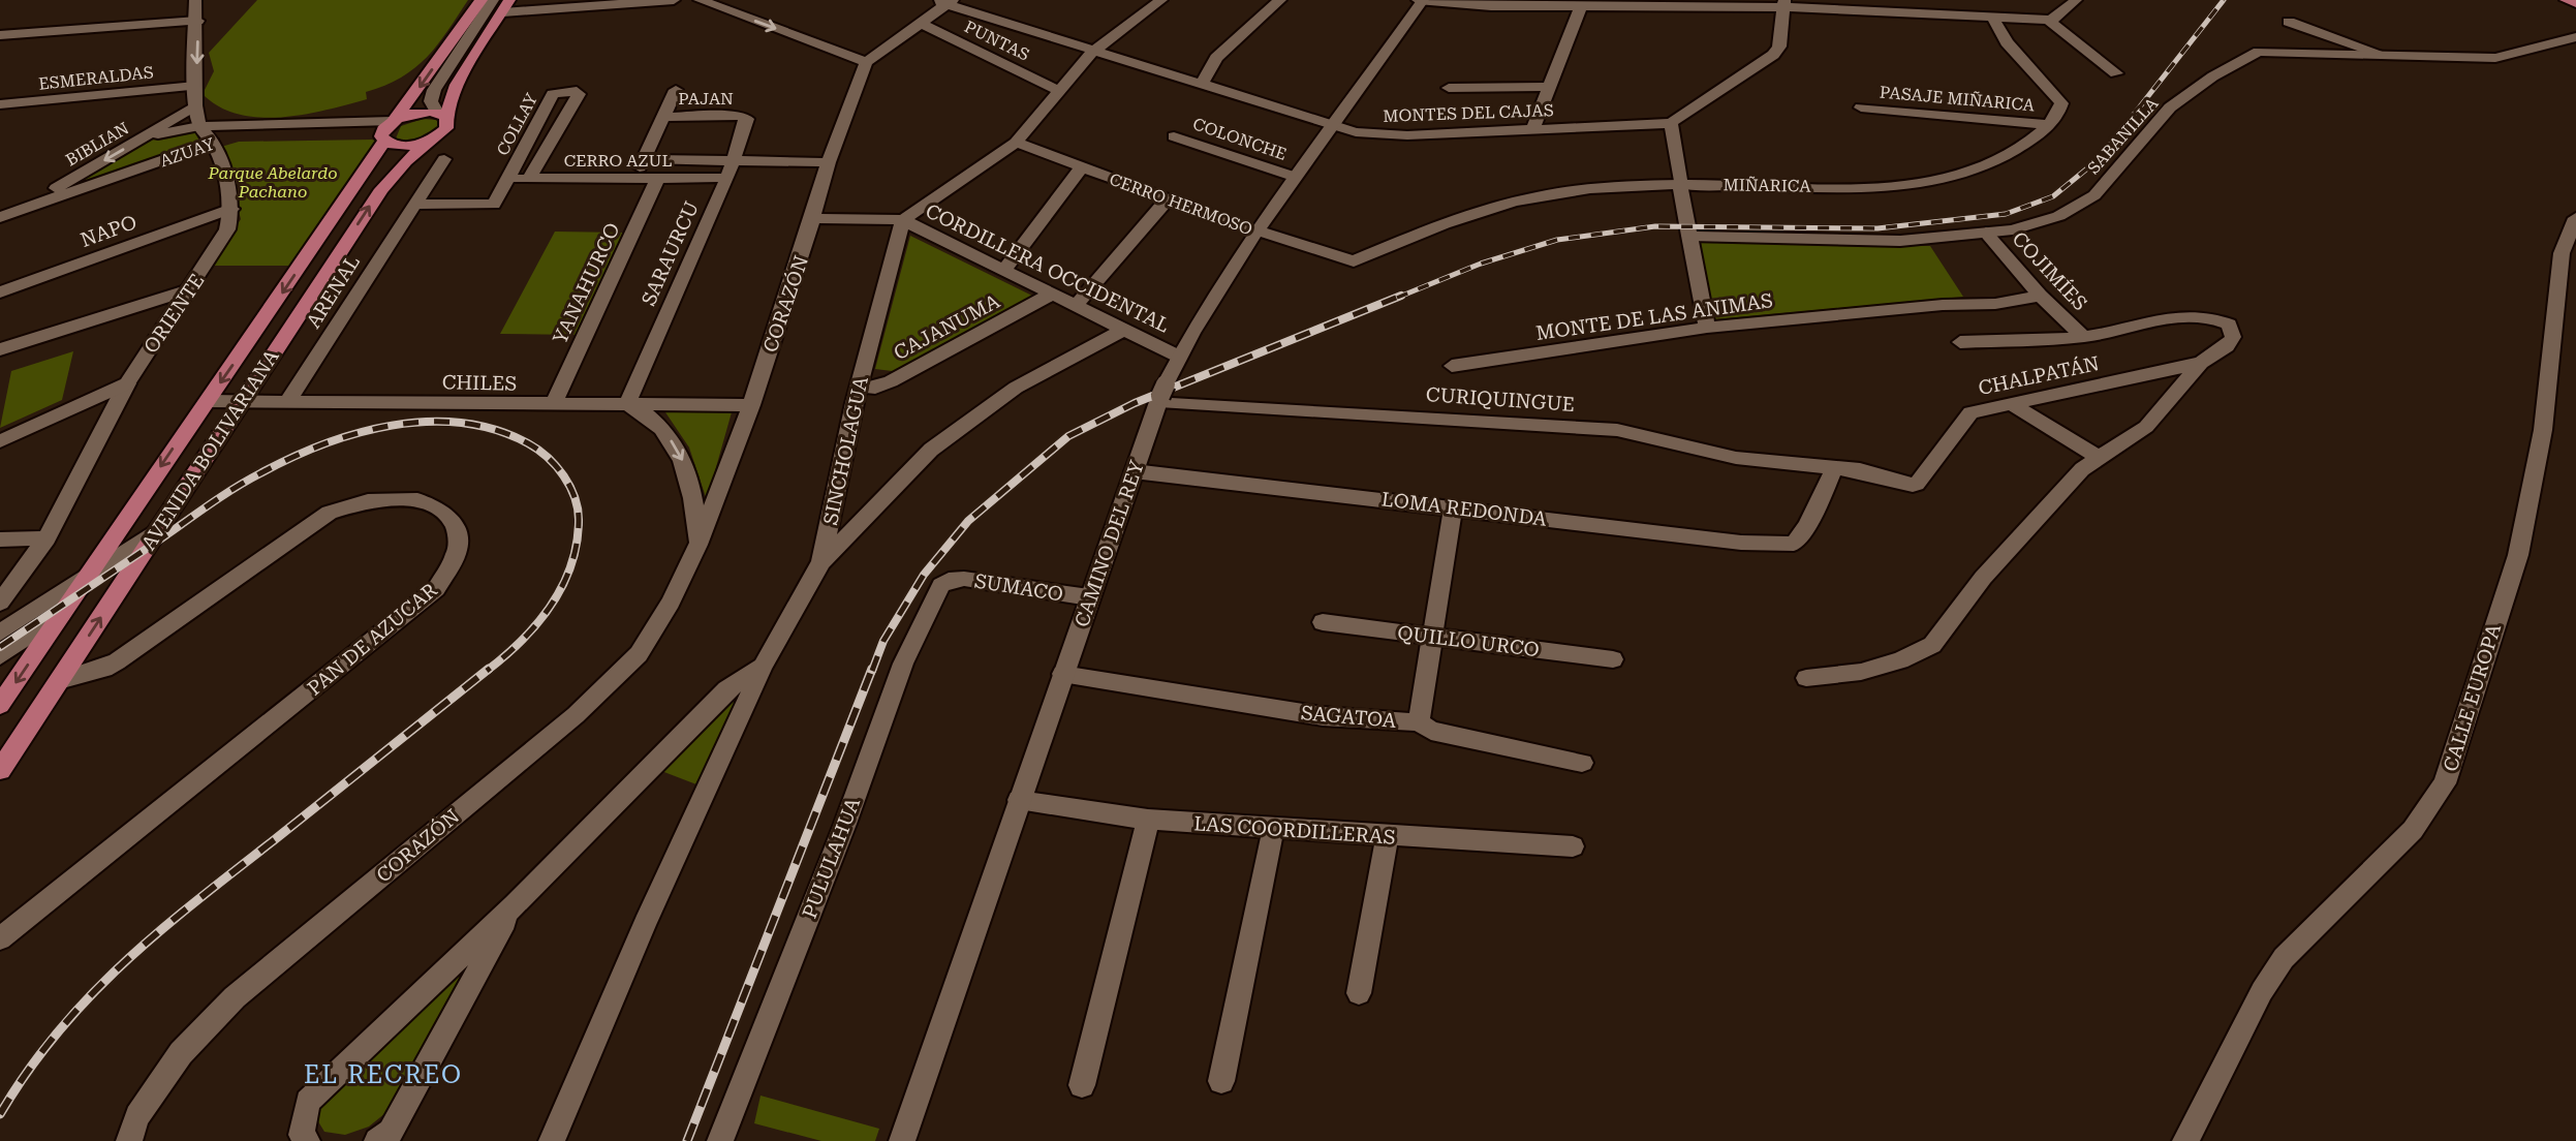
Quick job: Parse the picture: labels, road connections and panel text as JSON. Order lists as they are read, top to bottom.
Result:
{
  "streets": {
    "main road": ["AVENIDA BOLIVARIANA"],
    "street": [
      "PUNTAS",
      "ESMERALDAS",
      "PAJAN",
      "PASAJE MIÑARICA",
      "MONTES DEL CAJAS",
      "COLLAY",
      "SABANILLA",
      "COLONCHE",
      "BIBLIAN",
      "AZUAY",
      "CERRO AZUL",
      "MIÑARICA",
      "CERRO HERMOSO",
      "NAPO",
      "SARAURCU",
      "CORDILLERA OCCIDENTAL",
      "COJIMÍES",
      "YANAHURCO",
      "ARENAL",
      "CORAZÓN",
      "ORIENTE",
      "MONTE DE LAS ANIMAS",
      "CAJANUMA",
      "CHALPATÁN",
      "CHILES",
      "CURIQUINGUE",
      "SINCHOLAGUA",
      "LOMA REDONDA",
      "CAMINO DEL REY",
      "SUMACO",
      "PAN DE AZUCAR",
      "QUILLO URCO",
      "CALLE EUROPA",
      "SAGATOA",
      "LAS COORDILLERAS",
      "PULULAHUA"
    ]
  },
  "crossings": [
    ["PAJAN", "SARAURCU"],
    ["PASAJE MIÑARICA", "MIÑARICA"],
    ["MONTES DEL CAJAS", "CAMINO DEL REY"],
    ["COLLAY", "CERRO AZUL"],
    ["COLLAY", "ARENAL"],
    ["SABANILLA", "COJIMÍES"],
    ["COLONCHE", "CAMINO DEL REY"],
    ["BIBLIAN", "AZUAY"],
    ["AZUAY", "AVENIDA BOLIVARIANA"],
    ["CERRO AZUL", "SARAURCU"],
    ["CERRO AZUL", "YANAHURCO"],
    ["CERRO AZUL", "CORAZÓN"],
    ["MIÑARICA", "CERRO HERMOSO"],
    ["CERRO HERMOSO", "CAMINO DEL REY"],
    ["NAPO", "ORIENTE"],
    ["SARAURCU", "CHILES"],
    ["CORDILLERA OCCIDENTAL", "CORAZÓN"],
    ["CORDILLERA OCCIDENTAL", "CAJANUMA"],
    ["CORDILLERA OCCIDENTAL", "SINCHOLAGUA"],
    ["CORDILLERA OCCIDENTAL", "CAMINO DEL REY"],
    ["COJIMÍES", "MONTE DE LAS ANIMAS"],
    ["YANAHURCO", "CHILES"],
    ["ARENAL", "CHILES"],
    ["CORAZÓN", "CHILES"],
    ["CAJANUMA", "SINCHOLAGUA"],
    ["CHALPATÁN", "CURIQUINGUE"],
    ["CHALPATÁN", "LOMA REDONDA"],
    ["CHILES", "AVENIDA BOLIVARIANA"],
    ["CURIQUINGUE", "LOMA REDONDA"],
    ["CURIQUINGUE", "CAMINO DEL REY"],
    ["AVENIDA BOLIVARIANA", "PAN DE AZUCAR"],
    ["LOMA REDONDA", "CAMINO DEL REY"],
    ["LOMA REDONDA", "SAGATOA"],
    ["CAMINO DEL REY", "SUMACO"],
    ["CAMINO DEL REY", "SAGATOA"],
    ["CAMINO DEL REY", "LAS COORDILLERAS"],
    ["SUMACO", "PULULAHUA"],
    ["QUILLO URCO", "SAGATOA"]
  ],
  "districts": ["EL RECREO"],
  "parks": ["Parque Abelardo Pachano"]
}
